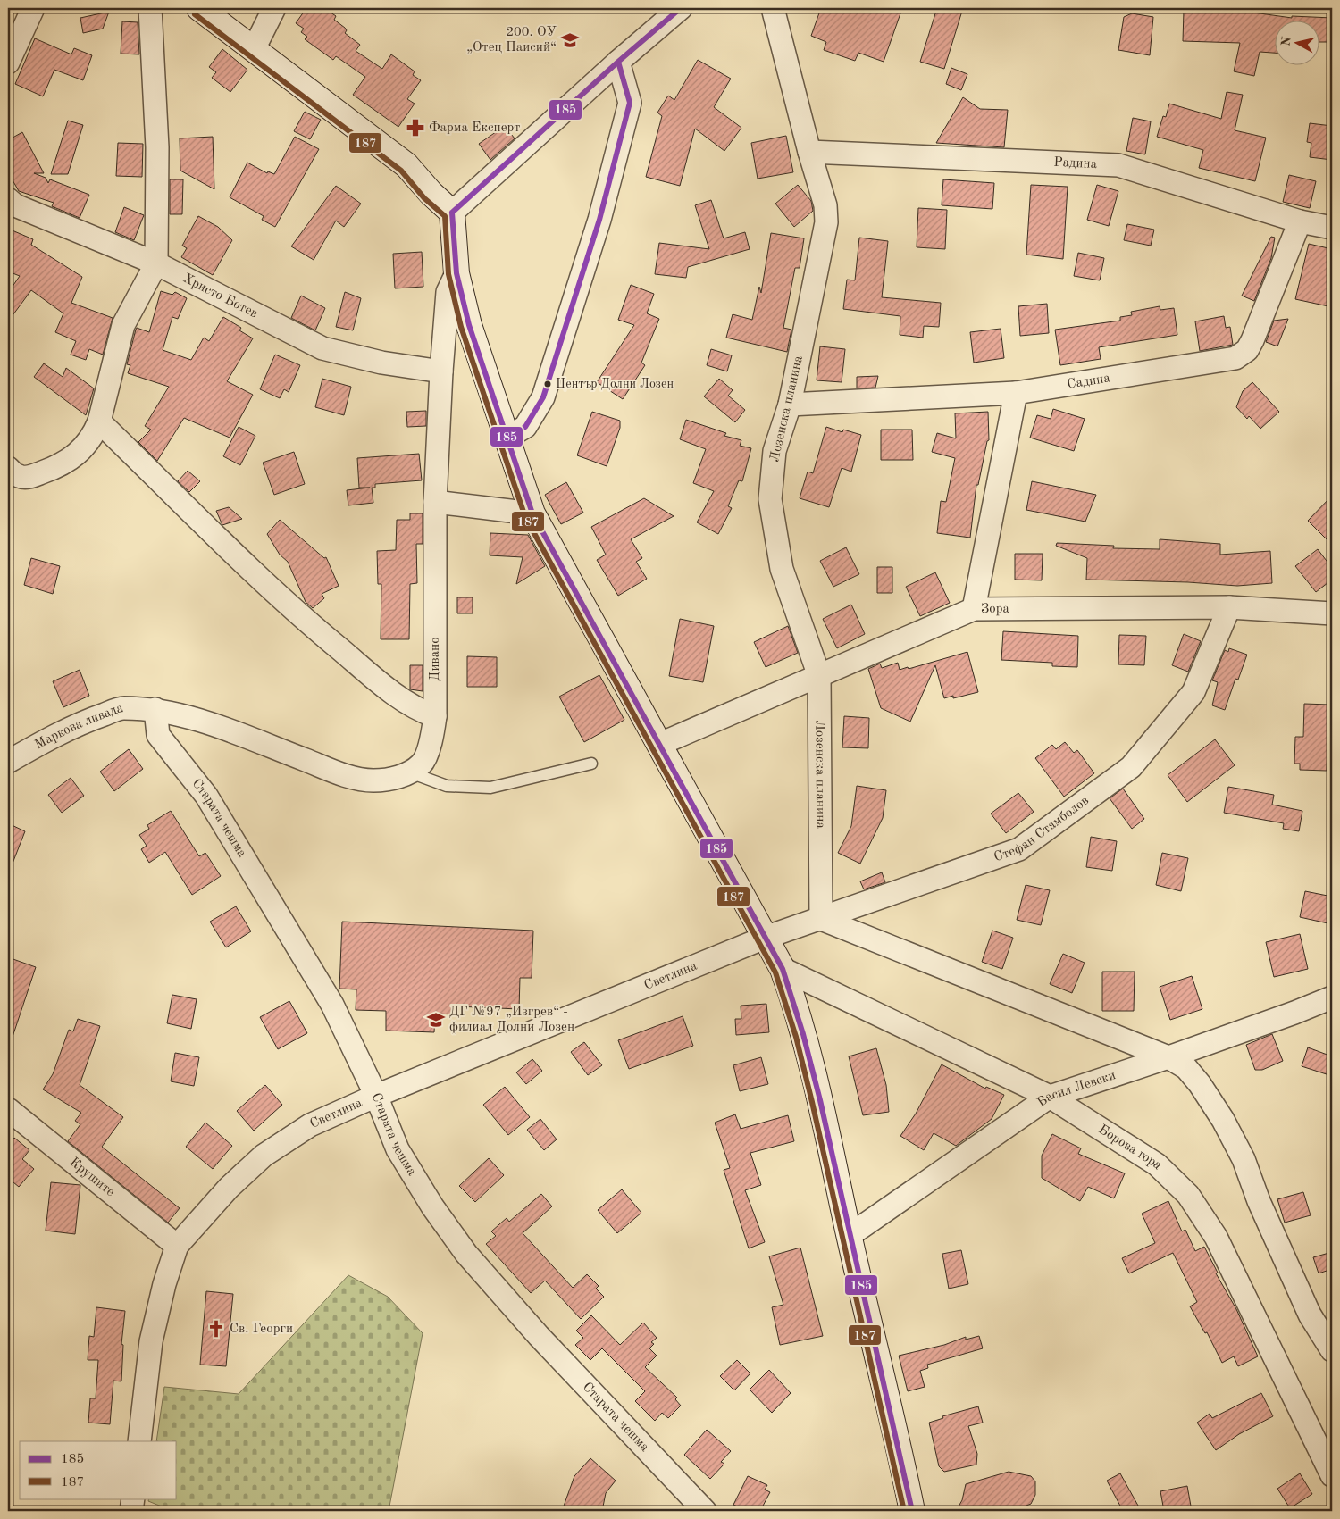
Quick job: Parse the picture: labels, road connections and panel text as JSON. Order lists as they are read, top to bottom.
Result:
{
  "streets": {
    "street": [
      "Радина",
      "Христо Ботев",
      "Садина",
      "Лозенска планина",
      "Зора",
      "Дивано",
      "Маркова ливада",
      "Старата чешма",
      "Стефан Стамболов",
      "Светлина",
      "Васил Левски",
      "Борова гора",
      "Крушите"
    ]
  },
  "crossings": [
    ["Радина", "Садина"],
    ["Радина", "Лозенска планина"],
    ["Христо Ботев", "Дивано"],
    ["Садина", "Лозенска планина"],
    ["Лозенска планина", "Зора"],
    ["Лозенска планина", "Стефан Стамболов"],
    ["Зора", "Стефан Стамболов"],
    ["Маркова ливада", "Старата чешма"],
    ["Старата чешма", "Светлина"],
    ["Стефан Стамболов", "Светлина"],
    ["Светлина", "Крушите"],
    ["Васил Левски", "Борова гора"]
  ],
  "places": {
    "school or university": ["200. ОУ „Отец Паисий“", "ДГ №97 „Изгрев“ - филиал Долни Лозен"],
    "pharmacy": ["Фарма Експерт"],
    "other": ["Център Долни Лозен"],
    "church": ["Св. Георги"]
  },
  "lines": ["transit line 185", "transit line 187"],
  "legend": ["185", "187"],
  "north": "left"
}
